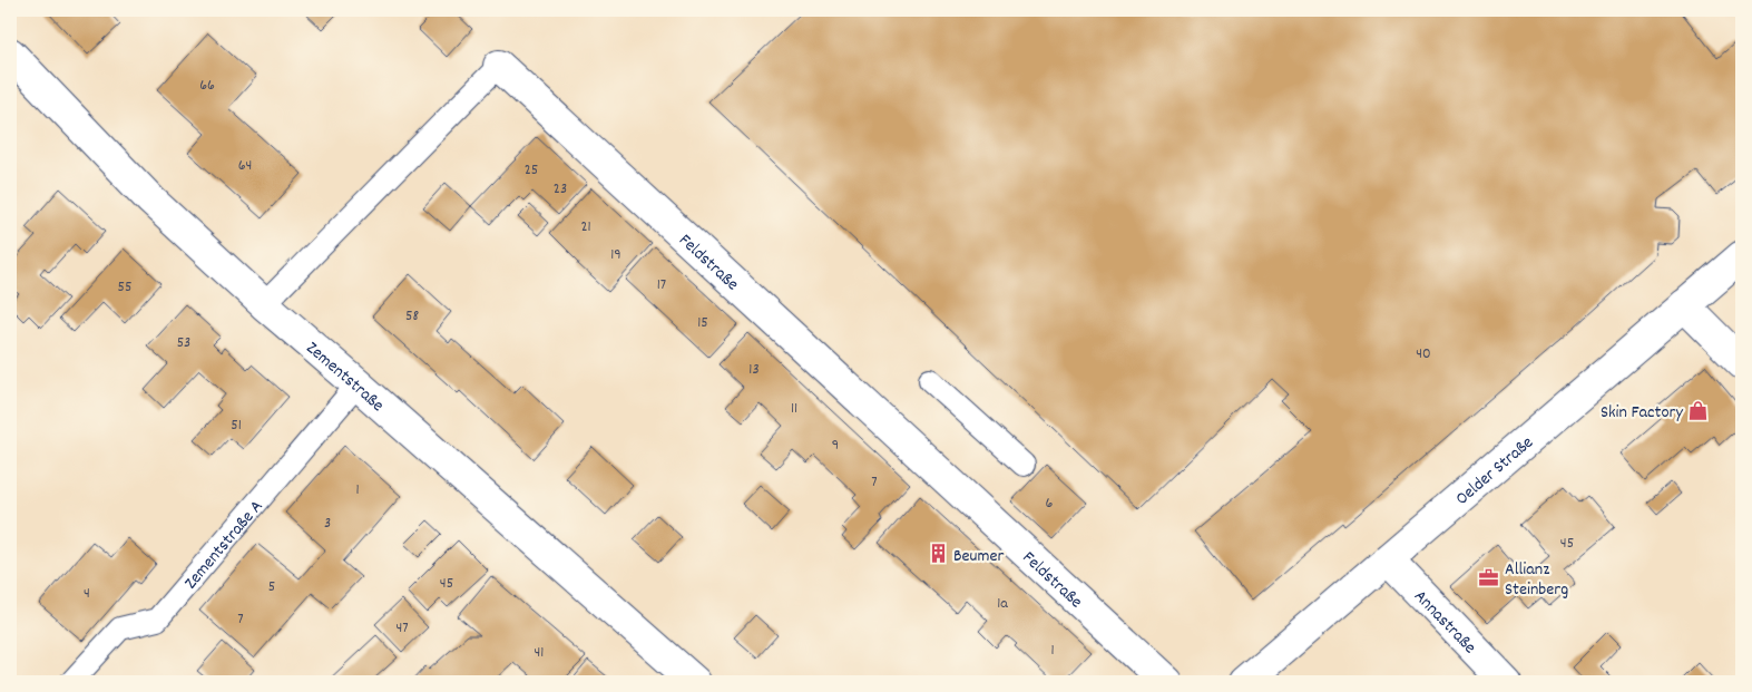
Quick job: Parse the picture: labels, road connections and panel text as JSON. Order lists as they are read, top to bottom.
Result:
{
  "streets": {
    "street": [
      "Feldstraße",
      "Zementstraße",
      "Oelder Straße",
      "Annastraße"
    ],
    "lane": ["Zementstraße A"]
  },
  "crossings": [
    ["Feldstraße", "Zementstraße"],
    ["Zementstraße", "Zementstraße A"],
    ["Oelder Straße", "Annastraße"]
  ],
  "places": {
    "shop": ["Skin Factory"],
    "building": ["Beumer"],
    "office": ["Allianz Steinberg"]
  },
  "house_numbers": [
    "66",
    "64",
    "25",
    "23",
    "21",
    "19",
    "17",
    "55",
    "58",
    "15",
    "53",
    "40",
    "13",
    "11",
    "51",
    "9",
    "7",
    "1",
    "6",
    "3",
    "45",
    "45",
    "5",
    "4",
    "1a",
    "7",
    "47",
    "1",
    "41"
  ]
}
